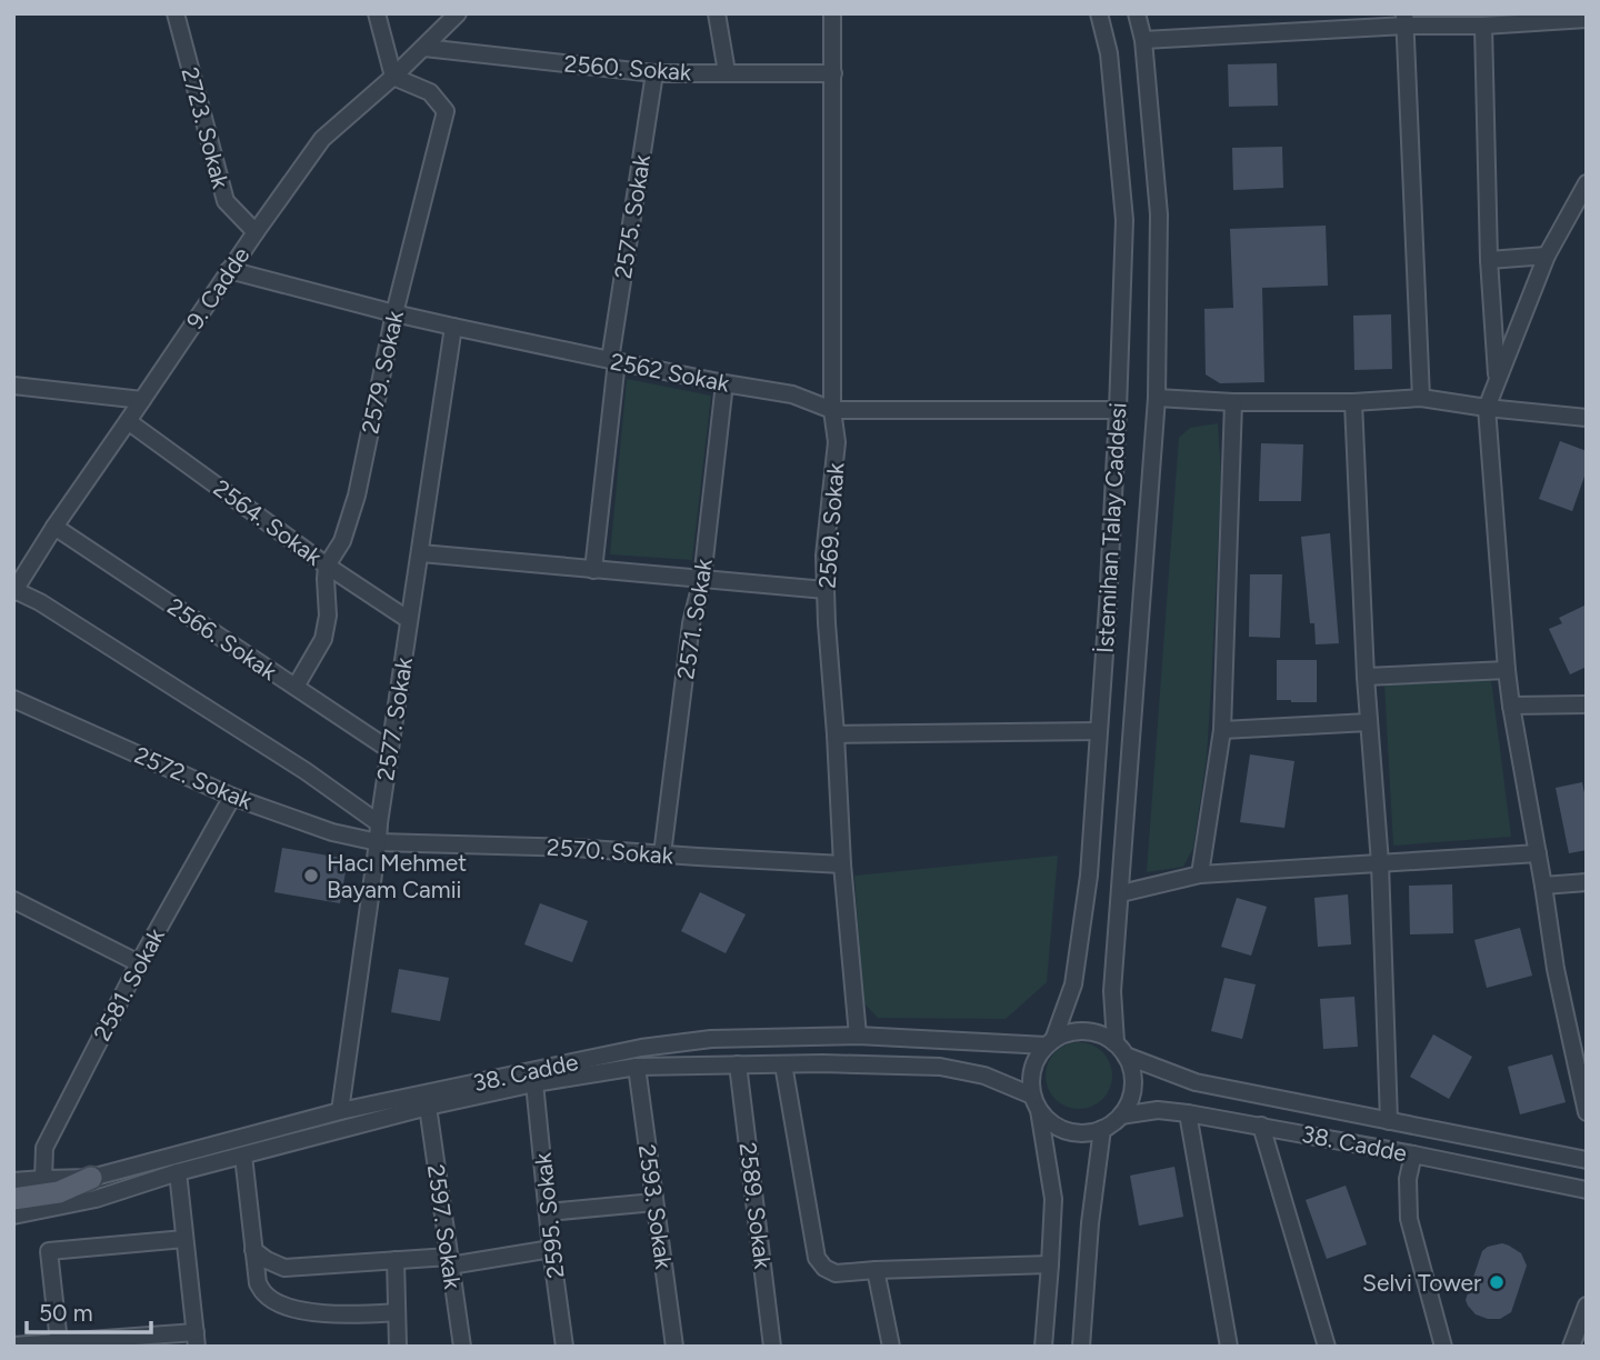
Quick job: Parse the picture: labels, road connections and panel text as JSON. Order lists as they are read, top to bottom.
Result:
{
  "streets": {
    "street": [
      "2560. Sokak",
      "2723. Sokak",
      "2575. Sokak",
      "9. Cadde",
      "2579. Sokak",
      "2562 Sokak",
      "2564. Sokak",
      "2569. Sokak",
      "İstemihan Talay Caddesi",
      "2571. Sokak",
      "2566. Sokak",
      "2577. Sokak",
      "2572. Sokak",
      "2570. Sokak",
      "2581. Sokak",
      "38. Cadde",
      "2589. Sokak",
      "2593. Sokak",
      "2595. Sokak",
      "2597. Sokak"
    ]
  },
  "crossings": [
    ["2560. Sokak", "2575. Sokak"],
    ["2560. Sokak", "9. Cadde"],
    ["2560. Sokak", "2569. Sokak"],
    ["2723. Sokak", "9. Cadde"],
    ["2575. Sokak", "2562 Sokak"],
    ["9. Cadde", "2579. Sokak"],
    ["9. Cadde", "2562 Sokak"],
    ["9. Cadde", "2564. Sokak"],
    ["9. Cadde", "2566. Sokak"],
    ["2579. Sokak", "2562 Sokak"],
    ["2579. Sokak", "2564. Sokak"],
    ["2579. Sokak", "2566. Sokak"],
    ["2562 Sokak", "2569. Sokak"],
    ["2562 Sokak", "İstemihan Talay Caddesi"],
    ["2562 Sokak", "2571. Sokak"],
    ["2562 Sokak", "2577. Sokak"],
    ["2564. Sokak", "2577. Sokak"],
    ["2569. Sokak", "2570. Sokak"],
    ["2569. Sokak", "38. Cadde"],
    ["İstemihan Talay Caddesi", "38. Cadde"],
    ["2571. Sokak", "2570. Sokak"],
    ["2566. Sokak", "2577. Sokak"],
    ["2577. Sokak", "2572. Sokak"],
    ["2577. Sokak", "2570. Sokak"],
    ["2577. Sokak", "38. Cadde"],
    ["2572. Sokak", "2570. Sokak"],
    ["2572. Sokak", "2581. Sokak"],
    ["2581. Sokak", "38. Cadde"],
    ["38. Cadde", "2589. Sokak"],
    ["38. Cadde", "2593. Sokak"],
    ["38. Cadde", "2595. Sokak"],
    ["38. Cadde", "2597. Sokak"]
  ],
  "places": ["Hacı Mehmet Bayam Camii", "Selvi Tower"],
  "scale_bar": "50 m"
}
